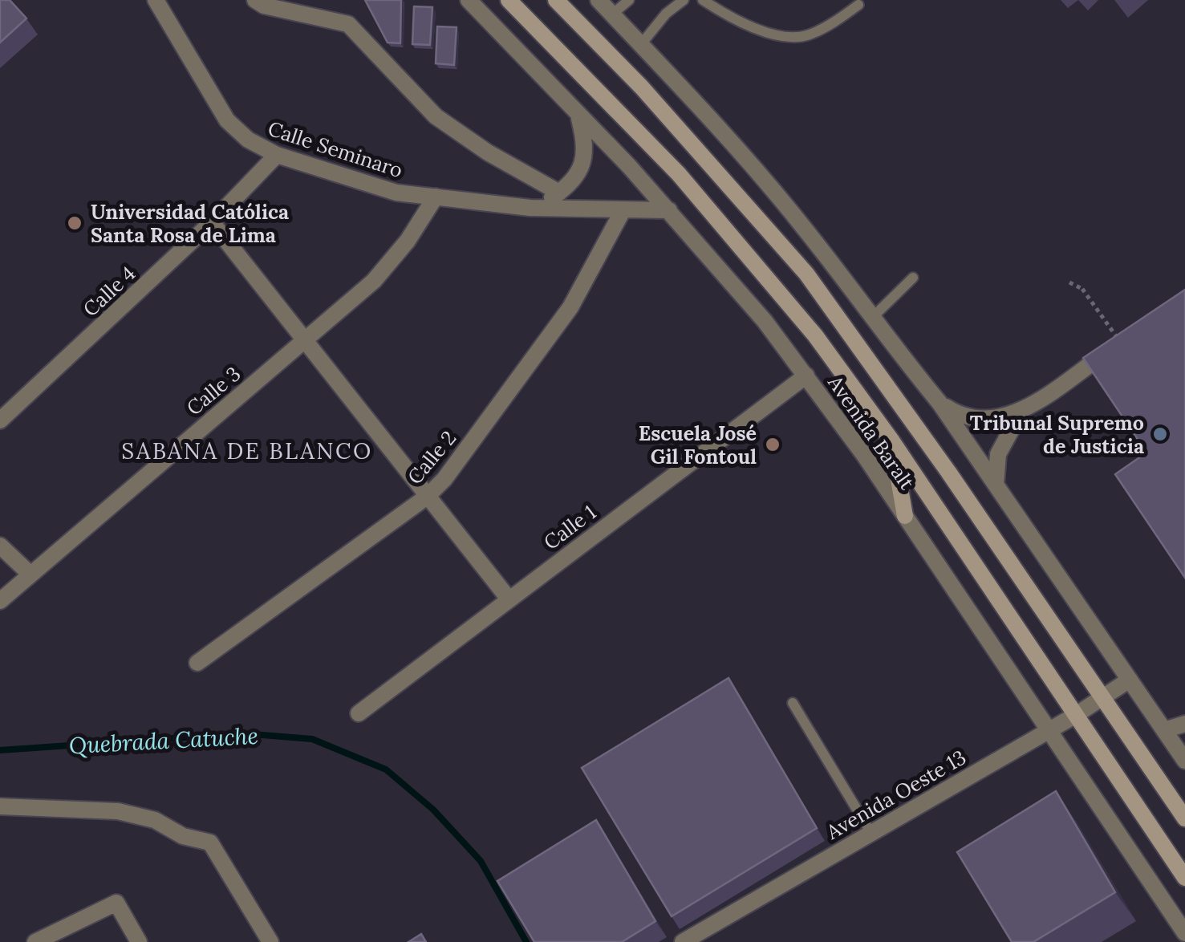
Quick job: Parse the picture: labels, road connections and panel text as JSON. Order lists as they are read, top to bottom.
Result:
{
  "streets": {
    "main road": ["Avenida Baralt"],
    "street": [
      "Calle Seminaro",
      "Calle 4",
      "Calle 3",
      "Calle 2",
      "Calle 1",
      "Avenida Oeste 13"
    ]
  },
  "crossings": [
    ["Calle Seminaro", "Calle 4"],
    ["Calle Seminaro", "Calle 3"],
    ["Calle Seminaro", "Avenida Baralt"],
    ["Calle Seminaro", "Calle 2"],
    ["Avenida Baralt", "Calle 1"],
    ["Avenida Baralt", "Avenida Oeste 13"]
  ],
  "districts": ["SABANA DE BLANCO"],
  "water": ["Quebrada Catuche"],
  "places": ["Universidad Católica Santa Rosa de Lima", "Tribunal Supremo de Justicia", "Escuela José Gil Fontoul"]
}
